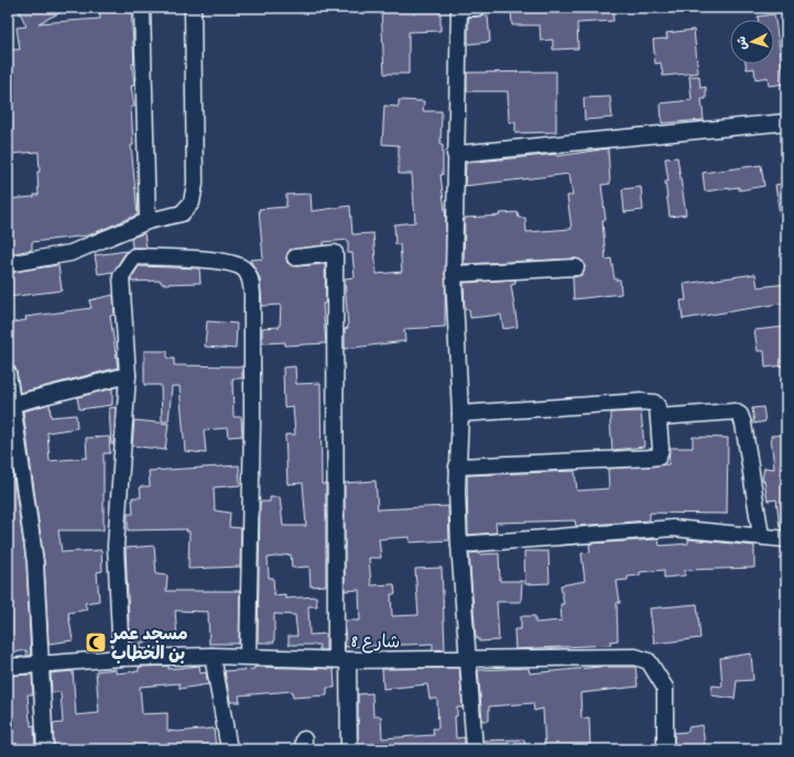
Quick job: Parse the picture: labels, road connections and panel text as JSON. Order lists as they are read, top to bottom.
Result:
{
  "streets": {
    "street": ["شارع 8"]
  },
  "places": {
    "mosque": ["مسجد عمر بن الخطاب"]
  },
  "north": "left"
}
